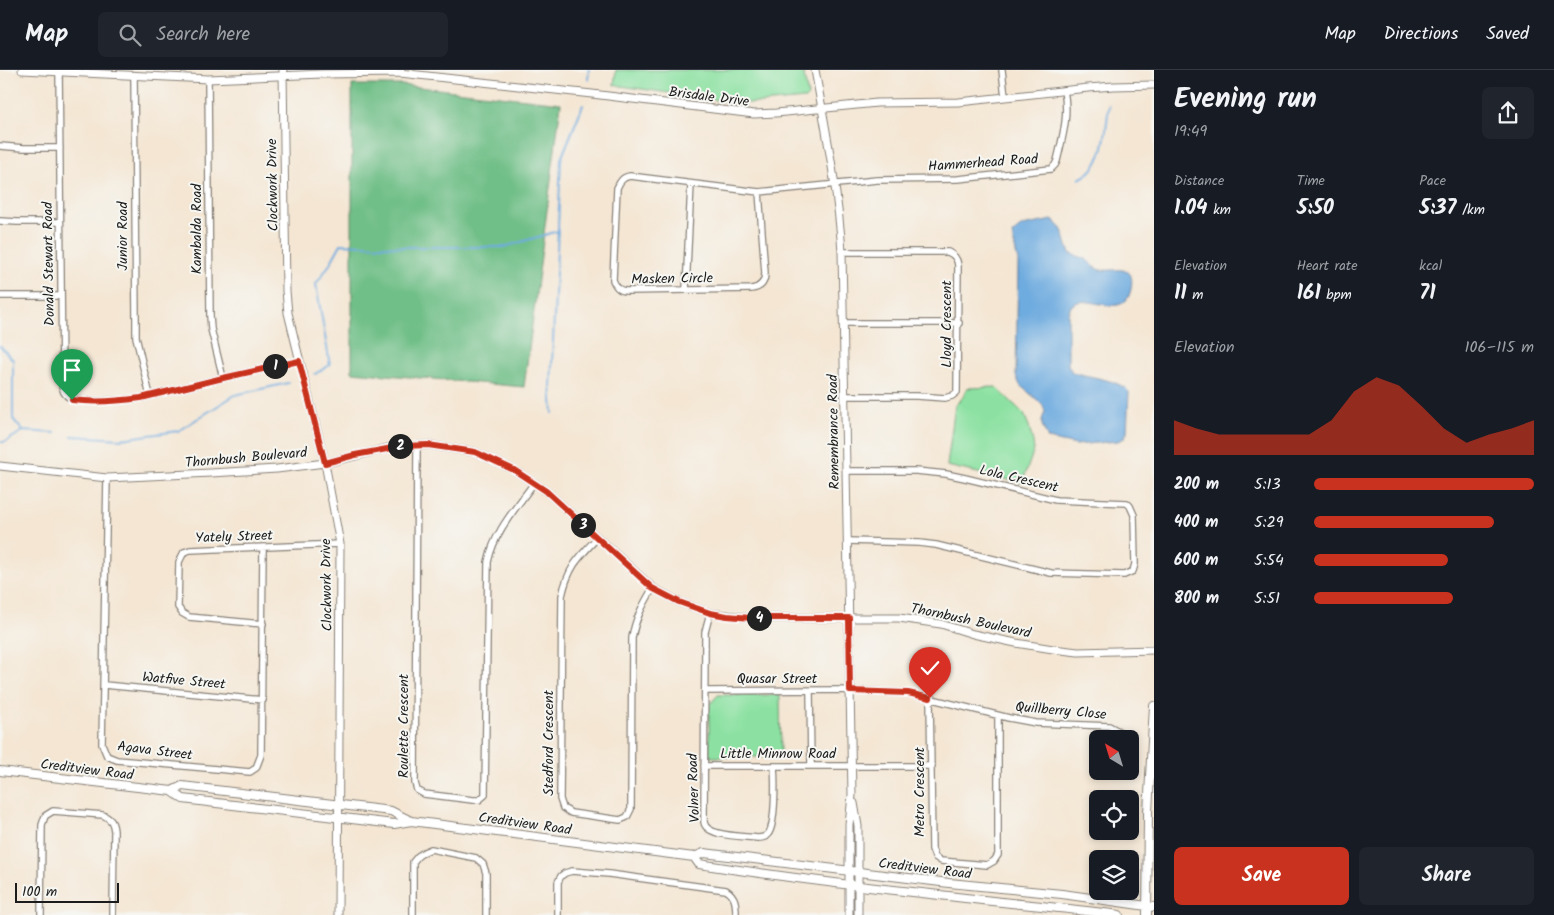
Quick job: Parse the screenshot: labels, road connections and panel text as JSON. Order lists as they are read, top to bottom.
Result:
{
  "streets": {
    "main road": ["Creditview Road"],
    "street": [
      "Brisdale Drive",
      "Hammerhead Road",
      "Clockwork Drive",
      "Kambalda Road",
      "Junior Road",
      "Donald Stewart Road",
      "Masken Circle",
      "Lloyd Crescent",
      "Remembrance Road",
      "Thornbush Boulevard",
      "Lola Crescent",
      "Yately Street",
      "Quasar Street",
      "Watfive Street",
      "Quillberry Close",
      "Roulette Crescent",
      "Stedford Crescent",
      "Agava Street",
      "Little Minnow Road",
      "Volner Road",
      "Metro Crescent"
    ]
  },
  "crossings": [
    ["Brisdale Drive", "Hammerhead Road"],
    ["Brisdale Drive", "Clockwork Drive"],
    ["Brisdale Drive", "Kambalda Road"],
    ["Brisdale Drive", "Junior Road"],
    ["Brisdale Drive", "Donald Stewart Road"],
    ["Brisdale Drive", "Remembrance Road"],
    ["Hammerhead Road", "Masken Circle"],
    ["Hammerhead Road", "Remembrance Road"],
    ["Clockwork Drive", "Donald Stewart Road"],
    ["Clockwork Drive", "Thornbush Boulevard"],
    ["Clockwork Drive", "Yately Street"],
    ["Clockwork Drive", "Creditview Road"],
    ["Kambalda Road", "Donald Stewart Road"],
    ["Junior Road", "Donald Stewart Road"],
    ["Masken Circle", "Remembrance Road"],
    ["Lloyd Crescent", "Remembrance Road"],
    ["Remembrance Road", "Thornbush Boulevard"],
    ["Remembrance Road", "Lola Crescent"],
    ["Remembrance Road", "Quasar Street"],
    ["Remembrance Road", "Quillberry Close"],
    ["Remembrance Road", "Little Minnow Road"],
    ["Remembrance Road", "Creditview Road"],
    ["Thornbush Boulevard", "Roulette Crescent"],
    ["Thornbush Boulevard", "Stedford Crescent"],
    ["Thornbush Boulevard", "Agava Street"],
    ["Thornbush Boulevard", "Volner Road"],
    ["Yately Street", "Agava Street"],
    ["Quasar Street", "Quillberry Close"],
    ["Quasar Street", "Volner Road"],
    ["Watfive Street", "Agava Street"],
    ["Quillberry Close", "Metro Crescent"],
    ["Little Minnow Road", "Volner Road"],
    ["Little Minnow Road", "Metro Crescent"]
  ],
  "scale_bar": "100 m",
  "north": "top left",
  "page": {
    "header": "Map",
    "search": "Search here",
    "nav": ["Map", "Directions", "Saved"],
    "heading": ["Evening run", "19:49"],
    "stats": [
      ["Distance", "1.04 km"],
      ["Time", "5:50"],
      ["Pace", "5:37 /km"],
      ["Elevation", "11 m"],
      ["Heart rate", "161 bpm"],
      ["kcal", "71"]
    ],
    "chart": ["Elevation", "106–115 m"],
    "pins": [
      "1",
      "2",
      "3",
      "4"
    ],
    "list": [
      {
        "name": "200 m",
        "note": "5:13"
      },
      {
        "name": "400 m",
        "note": "5:29"
      },
      {
        "name": "600 m",
        "note": "5:54"
      },
      {
        "name": "800 m",
        "note": "5:51"
      }
    ],
    "buttons": ["Save", "Share"],
    "scale": "100 m"
  }
}
